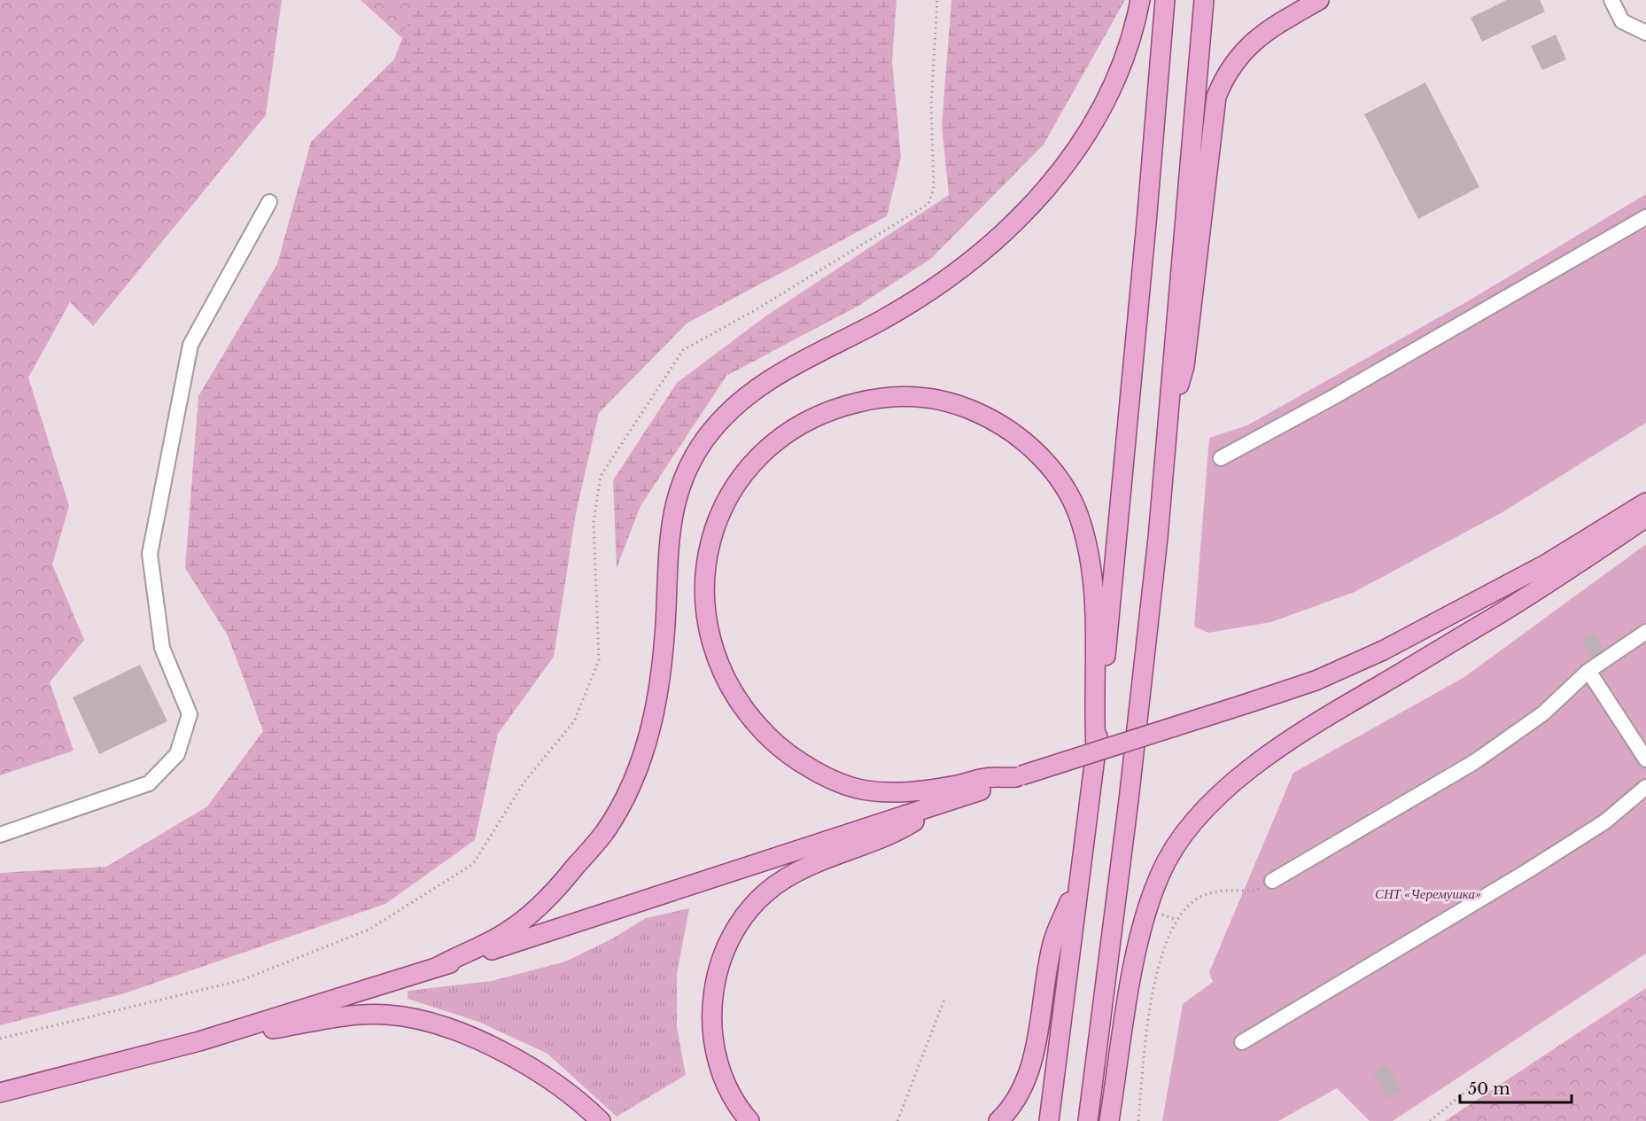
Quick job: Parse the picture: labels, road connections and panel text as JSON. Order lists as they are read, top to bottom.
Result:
{
  "parks": ["СНТ «Черемушка»"],
  "scale_bar": "50 m"
}
